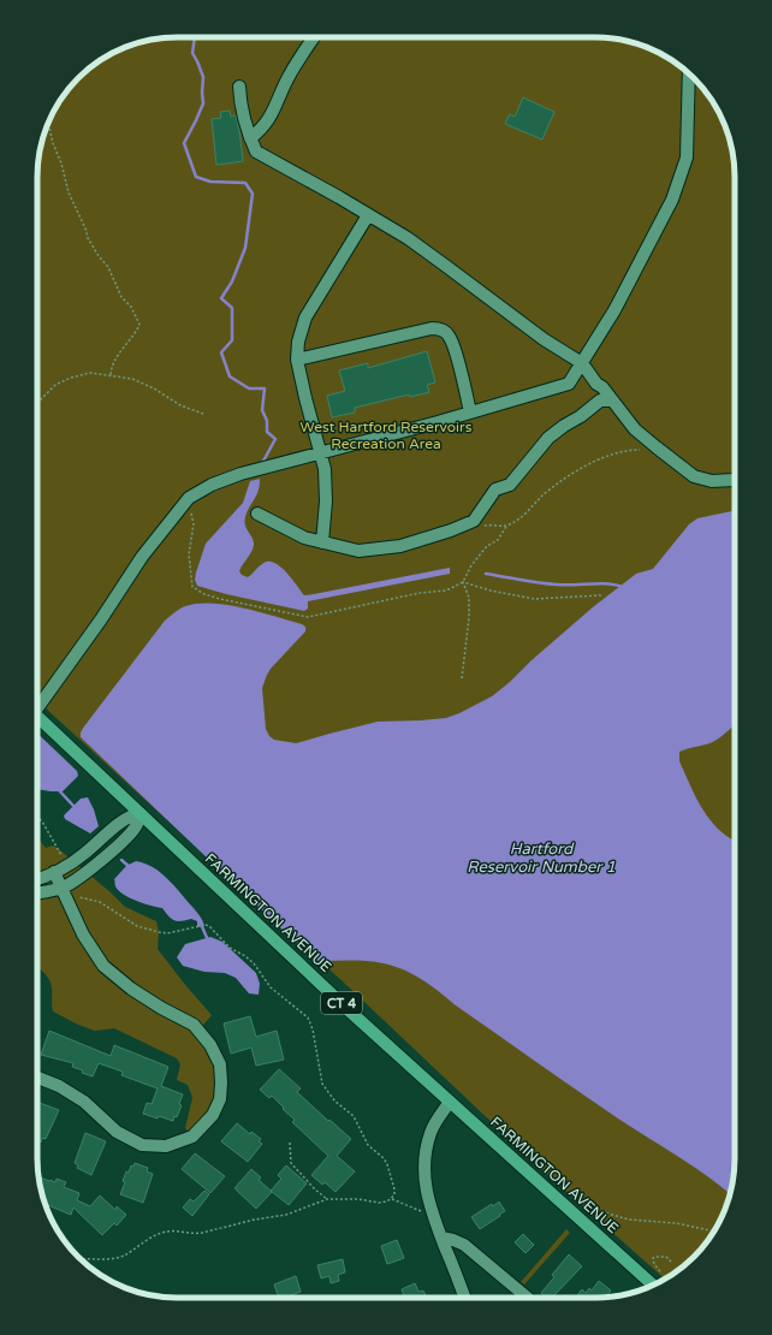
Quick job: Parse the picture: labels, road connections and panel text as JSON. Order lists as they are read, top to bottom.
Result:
{
  "streets": {
    "main road": ["FARMINGTON AVENUE", "CT 4"]
  },
  "water": ["Hartford Reservoir Number 1"],
  "parks": ["West Hartford Reservoirs Recreation Area"]
}
